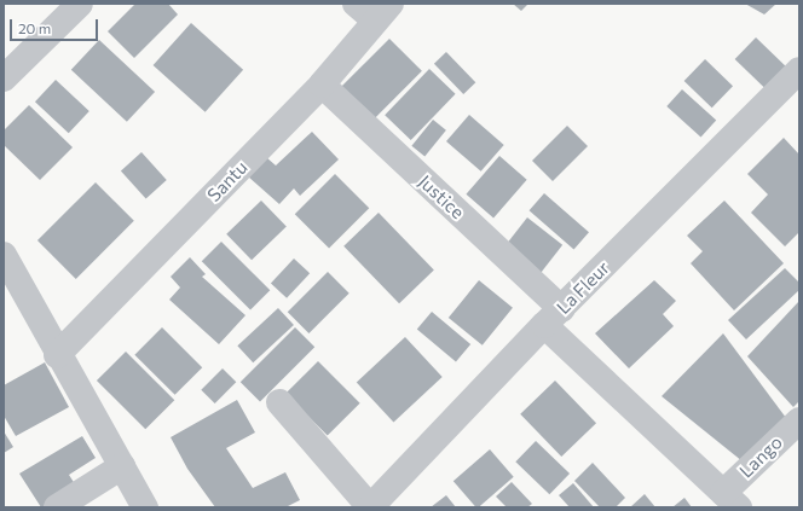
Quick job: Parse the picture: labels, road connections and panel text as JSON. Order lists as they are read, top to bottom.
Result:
{
  "streets": {
    "street": [
      "Santu",
      "Justice",
      "La Fleur",
      "Lango"
    ]
  },
  "crossings": [
    ["Santu", "Justice"],
    ["Justice", "La Fleur"],
    ["Justice", "Lango"]
  ],
  "scale_bar": "20 m"
}
